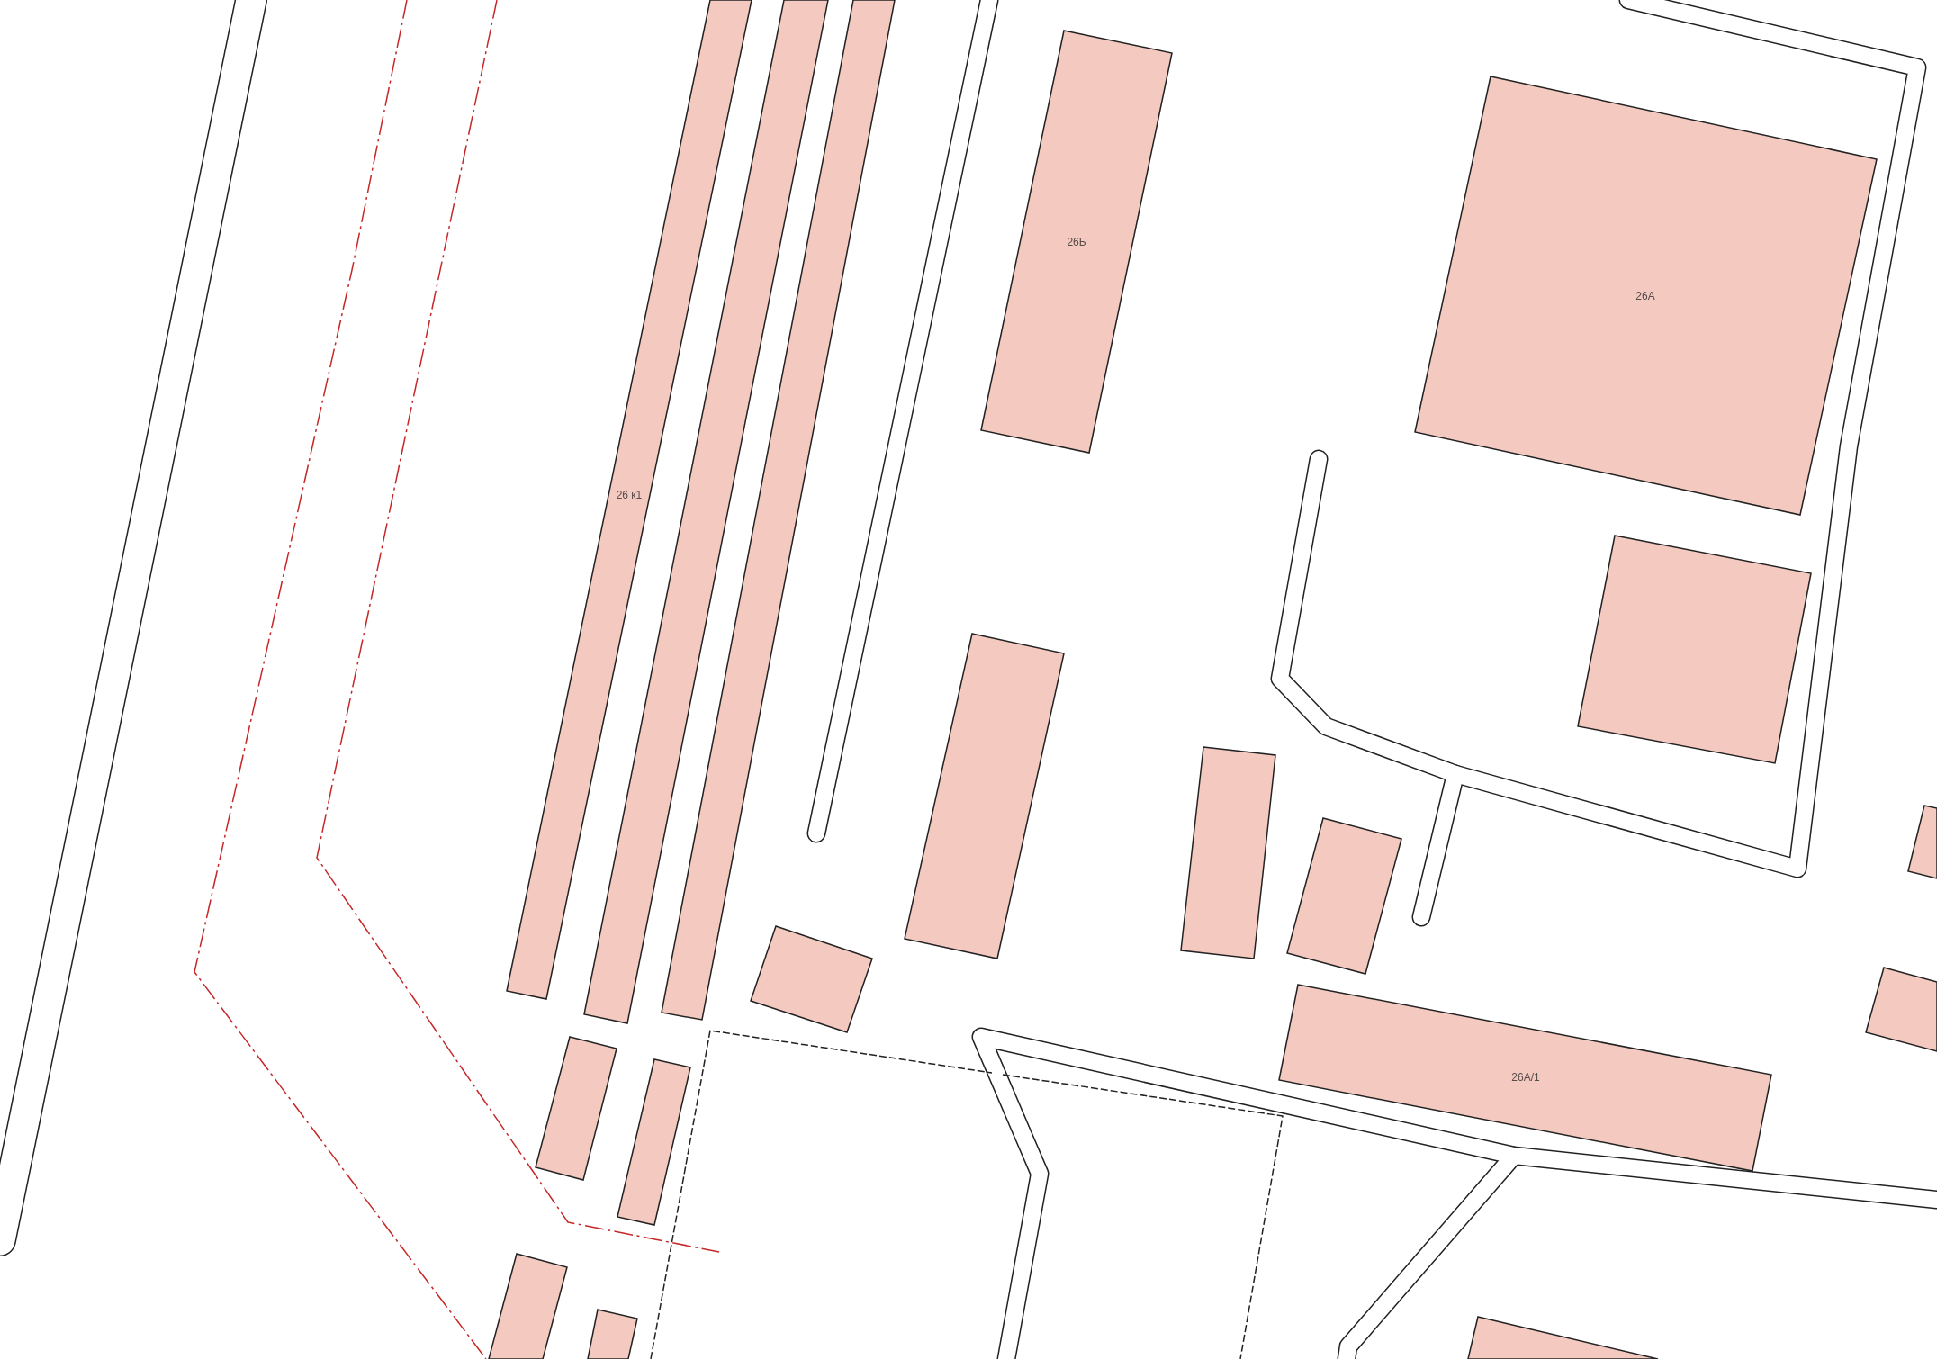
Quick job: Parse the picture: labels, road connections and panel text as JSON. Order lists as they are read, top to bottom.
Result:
{
  "house_numbers": [
    "26Б",
    "26А",
    "26 к1",
    "26А/1"
  ]
}
